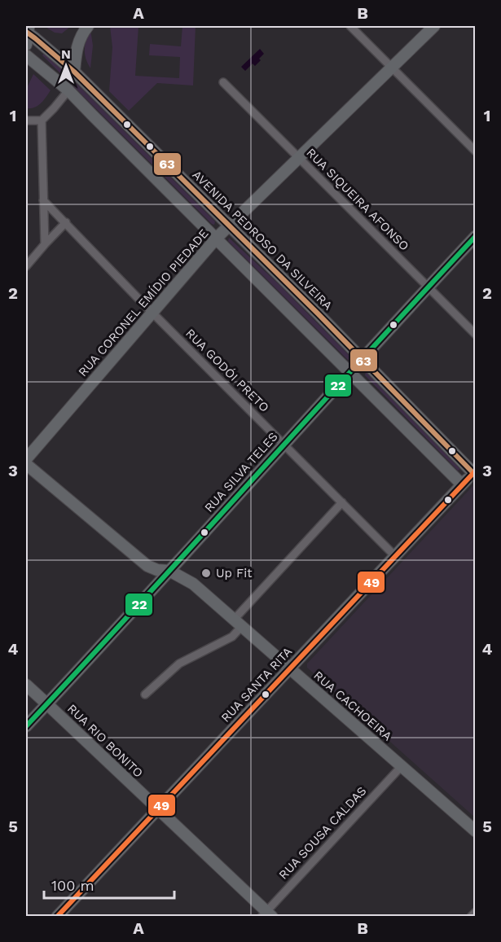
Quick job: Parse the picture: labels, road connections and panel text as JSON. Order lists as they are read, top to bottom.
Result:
{
  "streets": {
    "main road": [
      "AVENIDA PEDROSO DA SILVEIRA",
      "RUA CORONEL EMÍDIO PIEDADE",
      "RUA SILVA TELES",
      "RUA SANTA RITA",
      "RUA CACHOEIRA",
      "RUA RIO BONITO"
    ],
    "street": ["RUA SIQUEIRA AFONSO", "RUA GODÓI PRETO", "RUA SOUSA CALDAS"]
  },
  "crossings": [
    ["RUA SIQUEIRA AFONSO", "RUA CORONEL EMÍDIO PIEDADE"],
    ["RUA SIQUEIRA AFONSO", "RUA SILVA TELES"],
    ["AVENIDA PEDROSO DA SILVEIRA", "RUA CORONEL EMÍDIO PIEDADE"],
    ["AVENIDA PEDROSO DA SILVEIRA", "RUA SILVA TELES"],
    ["AVENIDA PEDROSO DA SILVEIRA", "RUA SANTA RITA"],
    ["RUA CORONEL EMÍDIO PIEDADE", "RUA GODÓI PRETO"],
    ["RUA GODÓI PRETO", "RUA SILVA TELES"],
    ["RUA GODÓI PRETO", "RUA SANTA RITA"],
    ["RUA SILVA TELES", "RUA CACHOEIRA"],
    ["RUA SILVA TELES", "RUA RIO BONITO"],
    ["RUA SANTA RITA", "RUA CACHOEIRA"],
    ["RUA SANTA RITA", "RUA RIO BONITO"],
    ["RUA CACHOEIRA", "RUA SOUSA CALDAS"],
    ["RUA RIO BONITO", "RUA SOUSA CALDAS"]
  ],
  "places": ["Up Fit"],
  "lines": ["transit line 63", "transit line 22", "transit line 49"],
  "scale_bar": "100 m",
  "north": "top",
  "grid": {
    "columns": ["A", "B"],
    "rows": [
      "1",
      "2",
      "3",
      "4",
      "5"
    ]
  }
}
